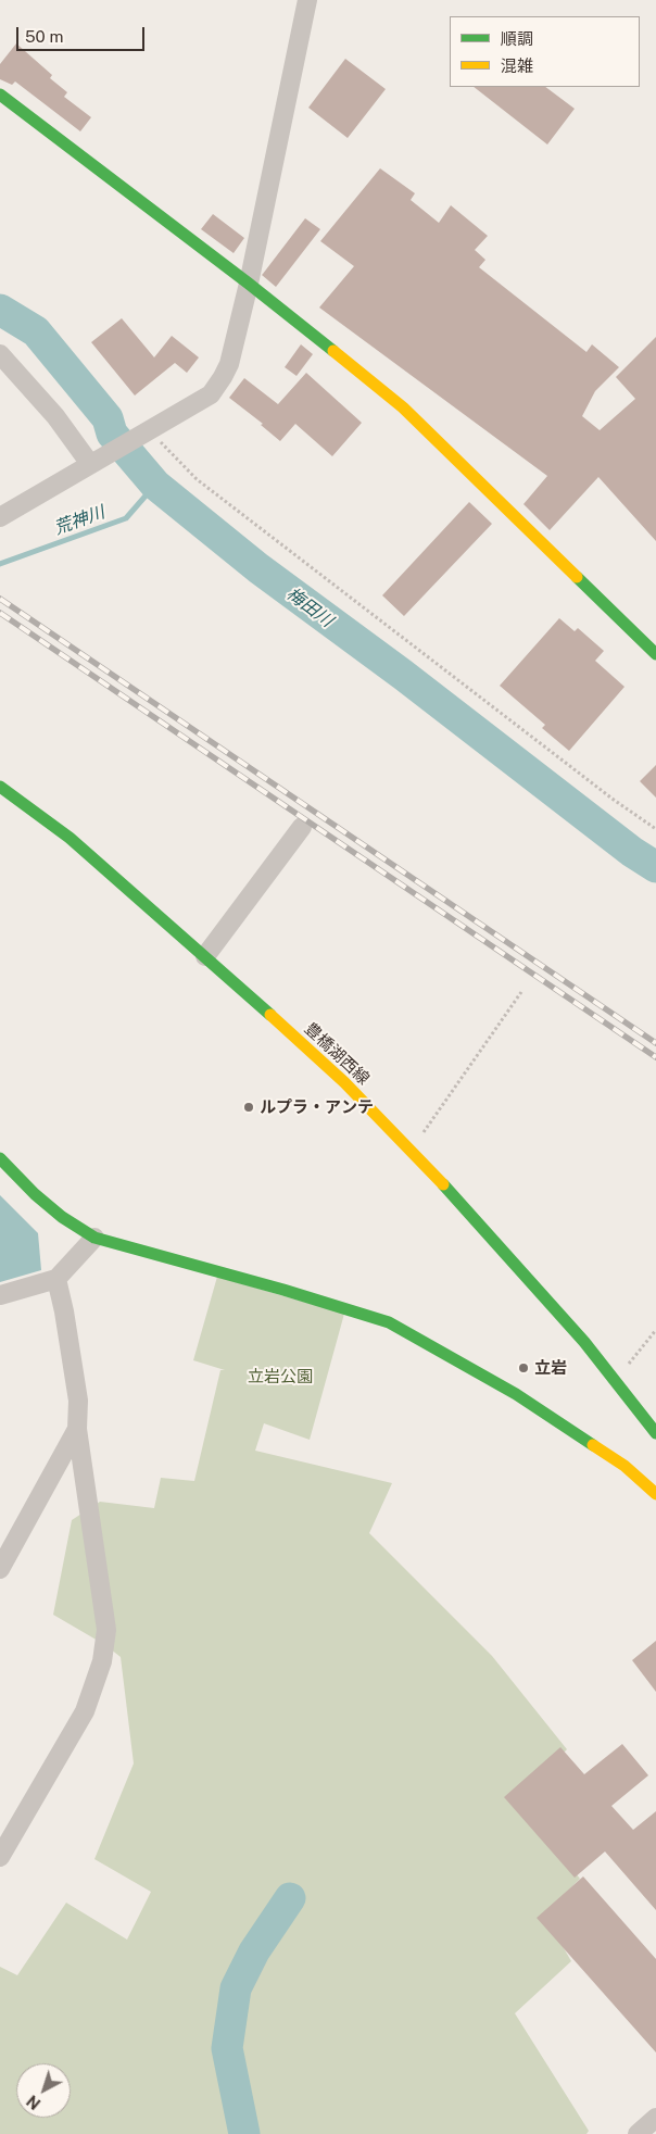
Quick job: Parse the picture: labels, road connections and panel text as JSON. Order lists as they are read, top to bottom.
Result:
{
  "streets": {
    "street": ["豊橋湖西線"]
  },
  "water": ["荒神川", "梅田川"],
  "parks": ["立岩公園"],
  "places": ["ルプラ・アンテ", "立岩"],
  "legend": ["順調", "混雑"],
  "scale_bar": "50 m",
  "north": "bottom left"
}
